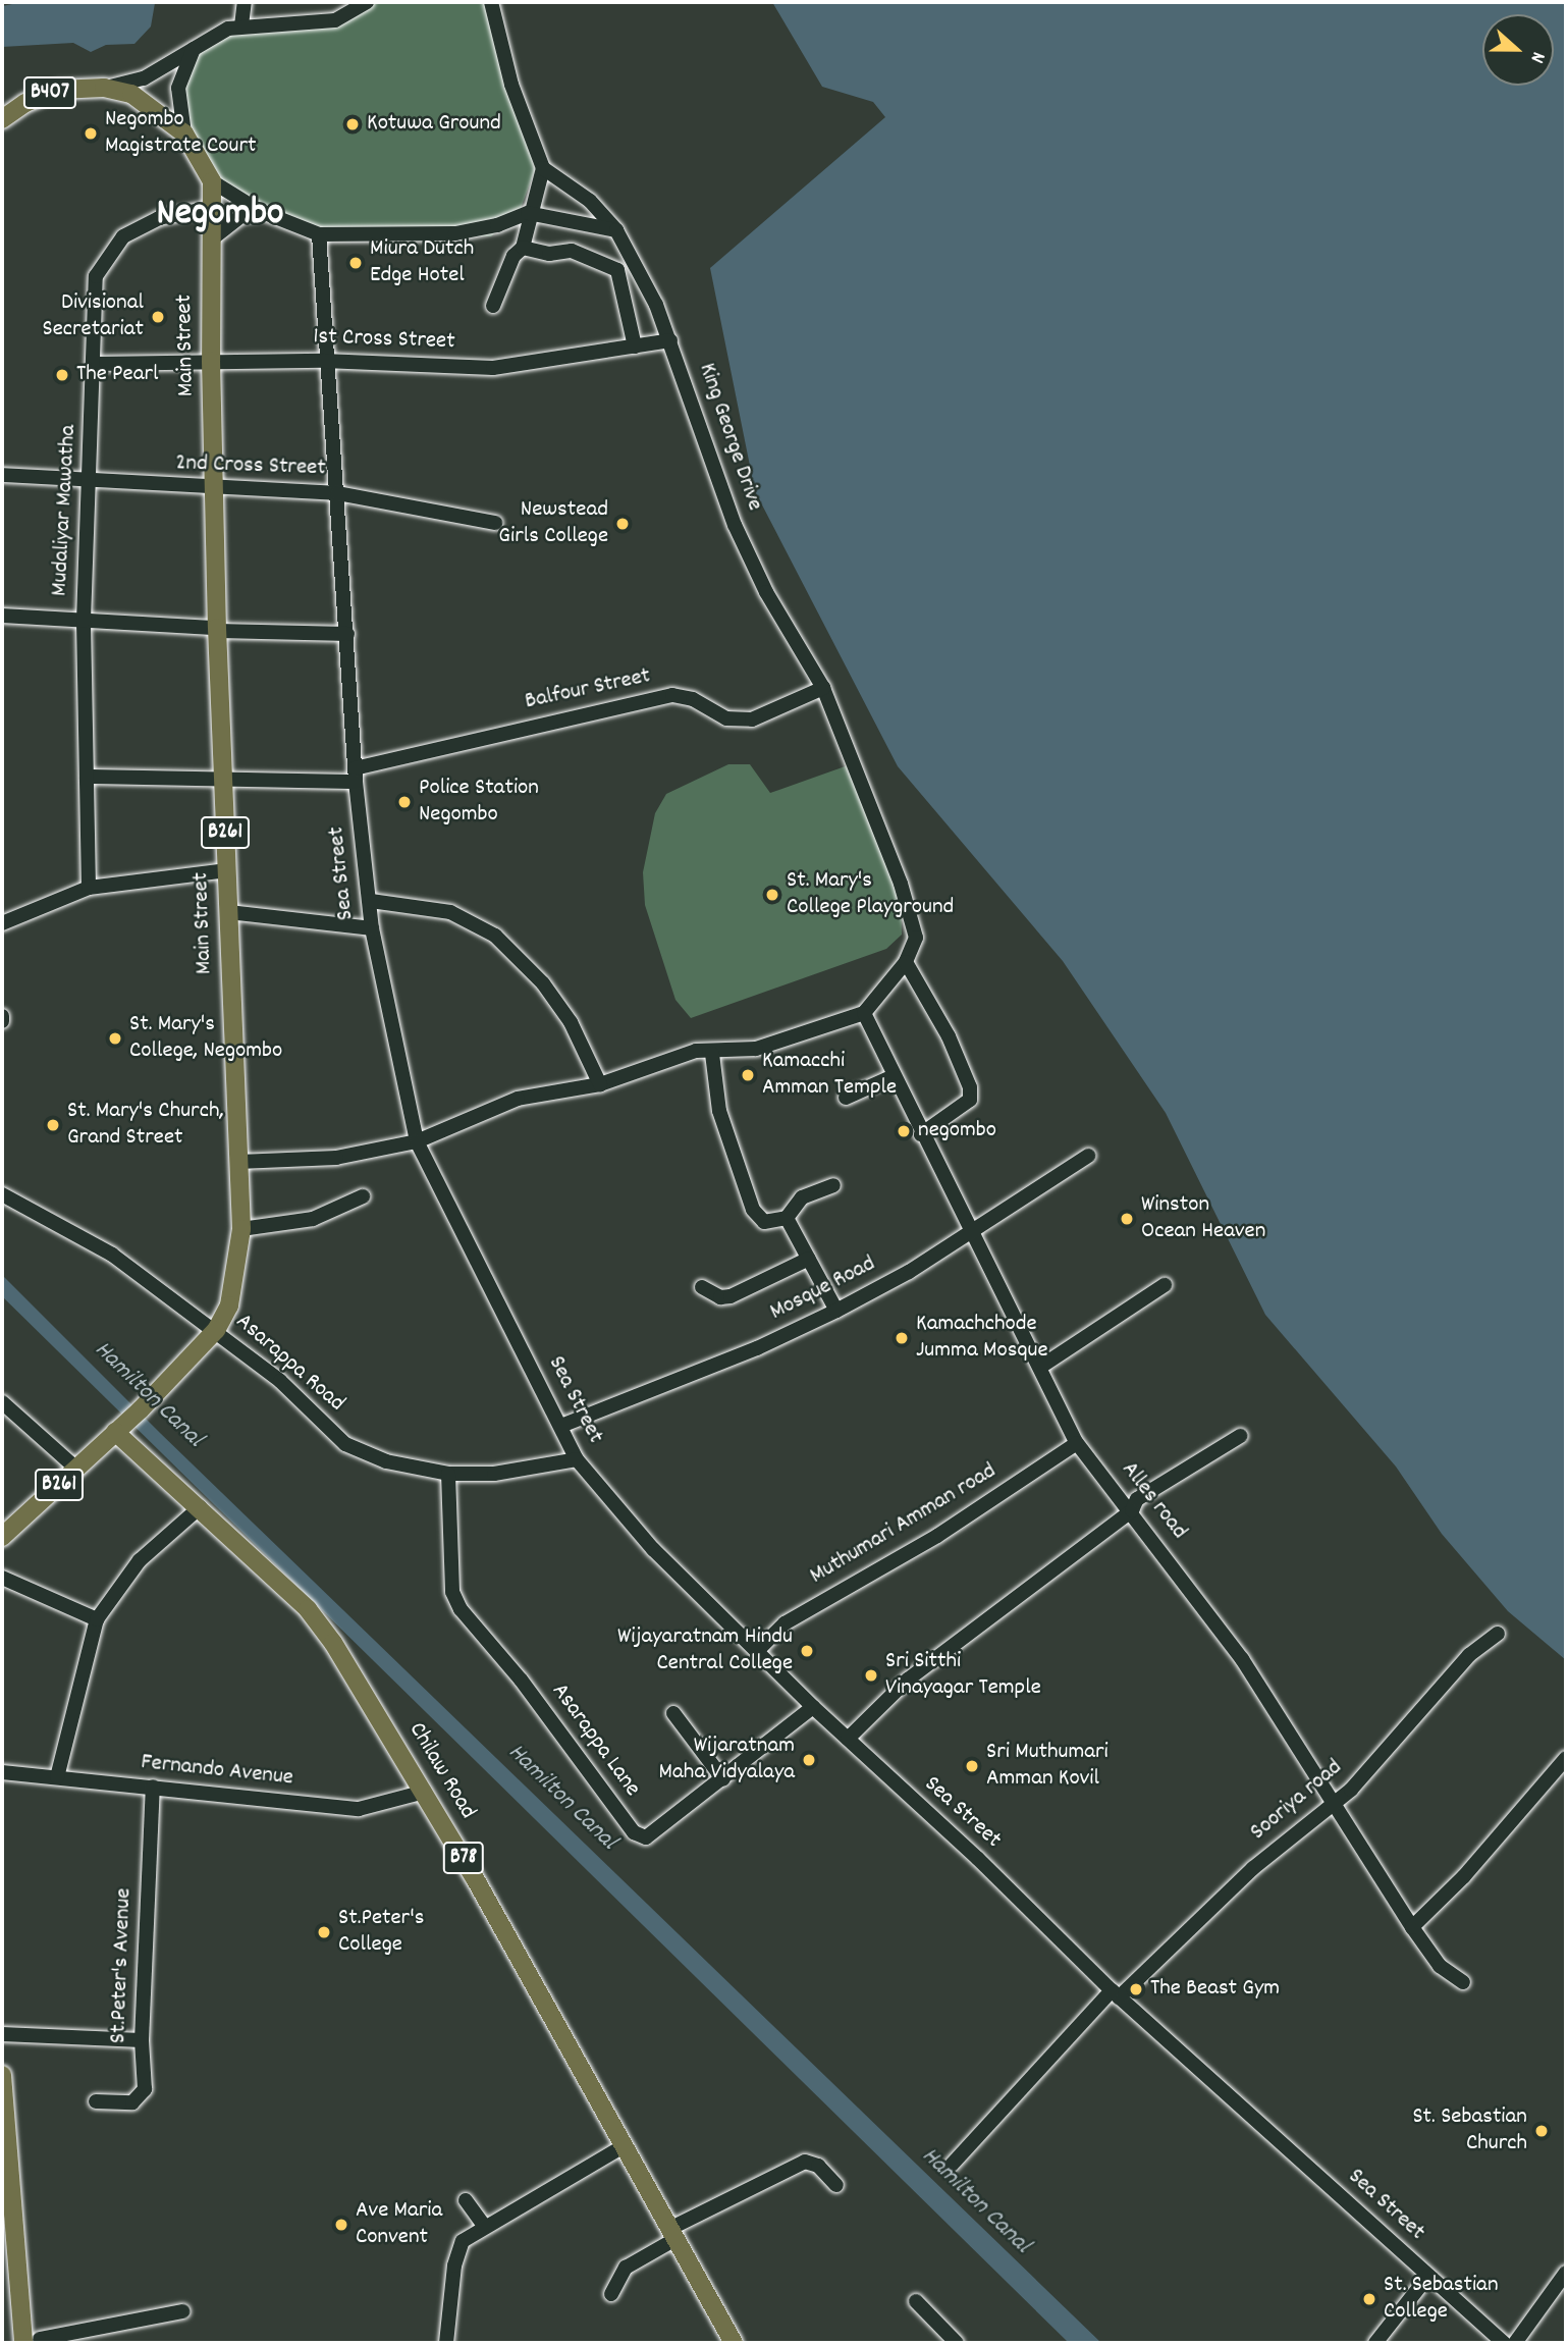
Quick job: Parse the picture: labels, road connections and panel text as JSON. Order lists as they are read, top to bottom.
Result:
{
  "streets": {
    "main road": [
      "B407",
      "Main Street",
      "B261",
      "Chilaw Road",
      "B78"
    ],
    "street": [
      "1st Cross Street",
      "King George Drive",
      "2nd Cross Street",
      "Mudaliyar Mawatha",
      "Balfour Street",
      "Sea Street",
      "Mosque Road",
      "Asarappa Road",
      "Alles road",
      "Muthumari Amman road",
      "Asarappa Lane",
      "Fernando Avenue",
      "Sooriya road",
      "St.Peter's Avenue"
    ]
  },
  "crossings": [
    ["1st Cross Street", "Main Street"],
    ["1st Cross Street", "King George Drive"],
    ["1st Cross Street", "Mudaliyar Mawatha"],
    ["1st Cross Street", "Sea Street"],
    ["Main Street", "2nd Cross Street"],
    ["Main Street", "Mudaliyar Mawatha"],
    ["Main Street", "Balfour Street"],
    ["Main Street", "Asarappa Road"],
    ["Main Street", "Chilaw Road"],
    ["King George Drive", "Balfour Street"],
    ["2nd Cross Street", "Mudaliyar Mawatha"],
    ["2nd Cross Street", "Sea Street"],
    ["Mudaliyar Mawatha", "Balfour Street"],
    ["Balfour Street", "Sea Street"],
    ["Sea Street", "Mosque Road"],
    ["Sea Street", "Asarappa Road"],
    ["Sea Street", "Muthumari Amman road"],
    ["Sea Street", "Asarappa Lane"],
    ["Sea Street", "Sooriya road"],
    ["Mosque Road", "Alles road"],
    ["Asarappa Road", "Asarappa Lane"],
    ["Alles road", "Muthumari Amman road"],
    ["Alles road", "Sooriya road"],
    ["Fernando Avenue", "Chilaw Road"],
    ["Fernando Avenue", "St.Peter's Avenue"]
  ],
  "districts": ["Negombo"],
  "water": ["Hamilton Canal"],
  "places": [
    "Kotuwa Ground",
    "Negombo Magistrate Court",
    "Miura Dutch Edge Hotel",
    "Divisional Secretariat",
    "The Pearl",
    "Newstead Girls College",
    "Police Station Negombo",
    "St. Mary's College Playground",
    "St. Mary's College, Negombo",
    "Kamacchi Amman Temple",
    "St. Mary's Church, Grand Street",
    "negombo",
    "Winston Ocean Heaven",
    "Kamachchode Jumma Mosque",
    "Wijayaratnam Hindu Central College",
    "Sri Sitthi Vinayagar Temple",
    "Wijaratnam Maha Vidyalaya",
    "Sri Muthumari Amman Kovil",
    "St.Peter's College",
    "The Beast Gym",
    "St. Sebastian Church",
    "Ave Maria Convent",
    "St. Sebastian College"
  ],
  "north": "right"
}
